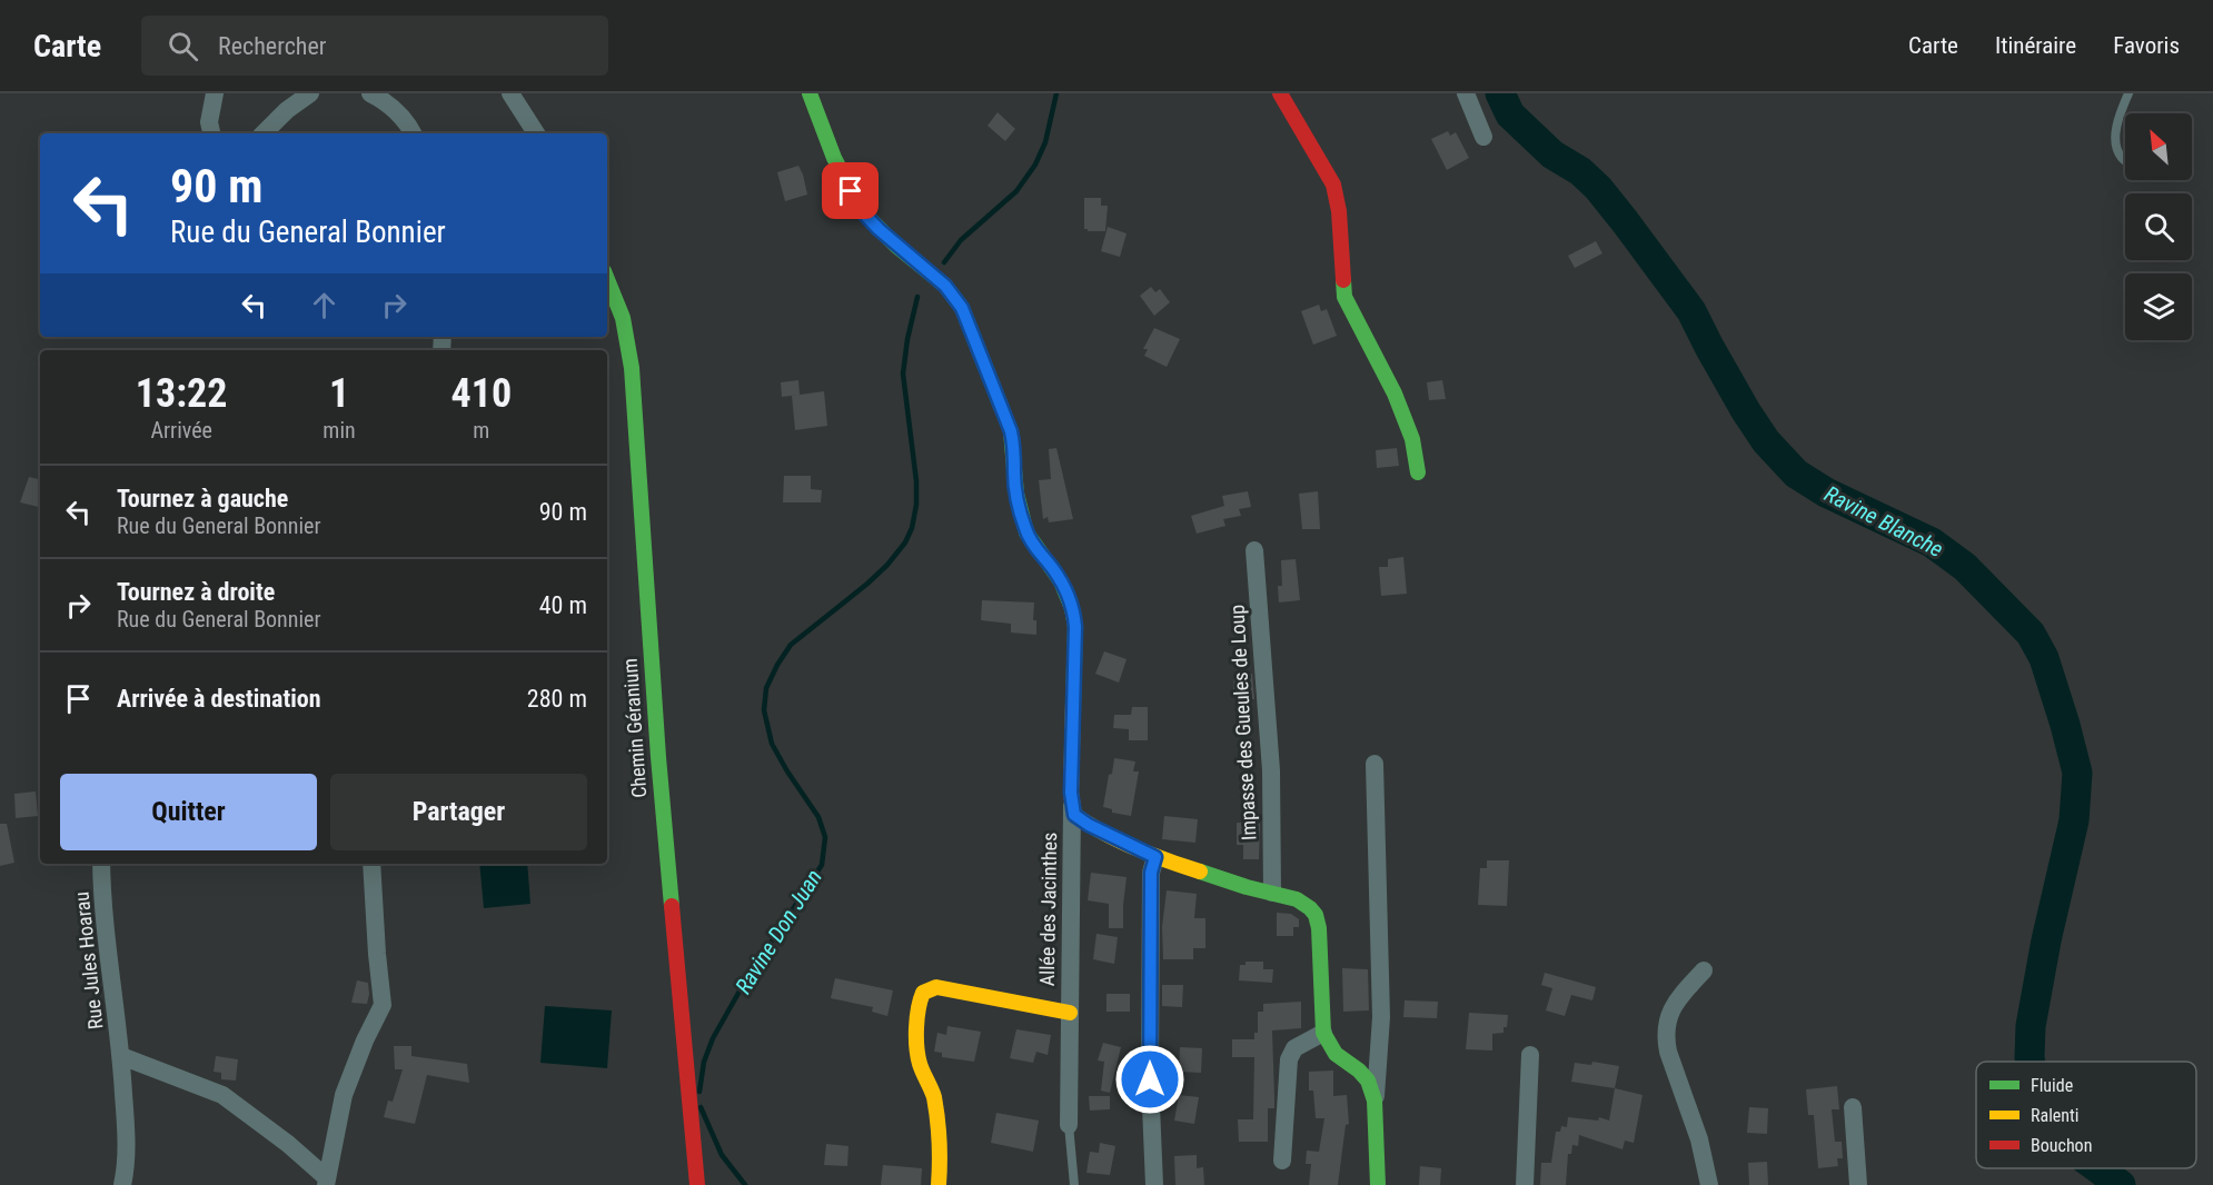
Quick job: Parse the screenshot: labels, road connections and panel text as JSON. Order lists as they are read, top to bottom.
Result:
{
  "streets": {
    "street": [
      "Impasse des Gueules de Loup",
      "Chemin Géranium",
      "Allée des Jacinthes",
      "Rue Jules Hoarau"
    ]
  },
  "water": ["Ravine Blanche", "Ravine Don Juan"],
  "legend": ["Fluide", "Ralenti", "Bouchon"],
  "north": "top left",
  "page": {
    "header": "Carte",
    "search": "Rechercher",
    "nav": ["Carte", "Itinéraire", "Favoris"],
    "turn": ["90 m", "Rue du General Bonnier"],
    "eta": [
      "13:22",
      "Arrivée",
      "1",
      "min",
      "410",
      "m"
    ],
    "list": [
      {
        "name": "Tournez à gauche",
        "note": "Rue du General Bonnier",
        "value": "90 m"
      },
      {
        "name": "Tournez à droite",
        "note": "Rue du General Bonnier",
        "value": "40 m"
      },
      {
        "name": "Arrivée à destination",
        "value": "280 m"
      }
    ],
    "buttons": ["Quitter", "Partager"]
  }
}
